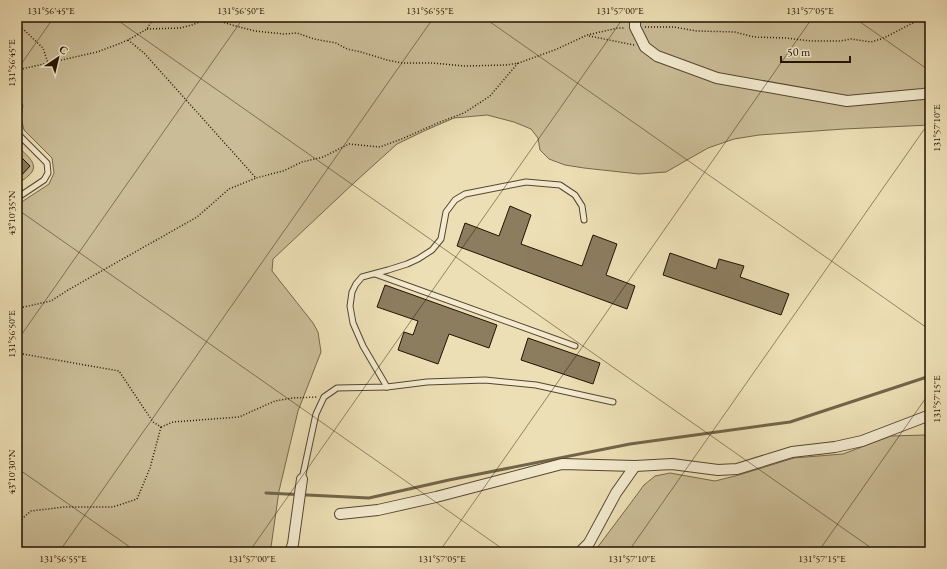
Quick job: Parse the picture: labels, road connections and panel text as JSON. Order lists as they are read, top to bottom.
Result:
{
  "scale_bar": "50 m",
  "north": "top right",
  "coordinates": [
    "131°56'45\"E",
    "131°56'50\"E",
    "131°56'55\"E",
    "131°57'00\"E",
    "131°57'05\"E",
    "131°57'10\"E",
    "43°10'35\"N",
    "131°57'15\"E",
    "43°10'30\"N"
  ]
}
